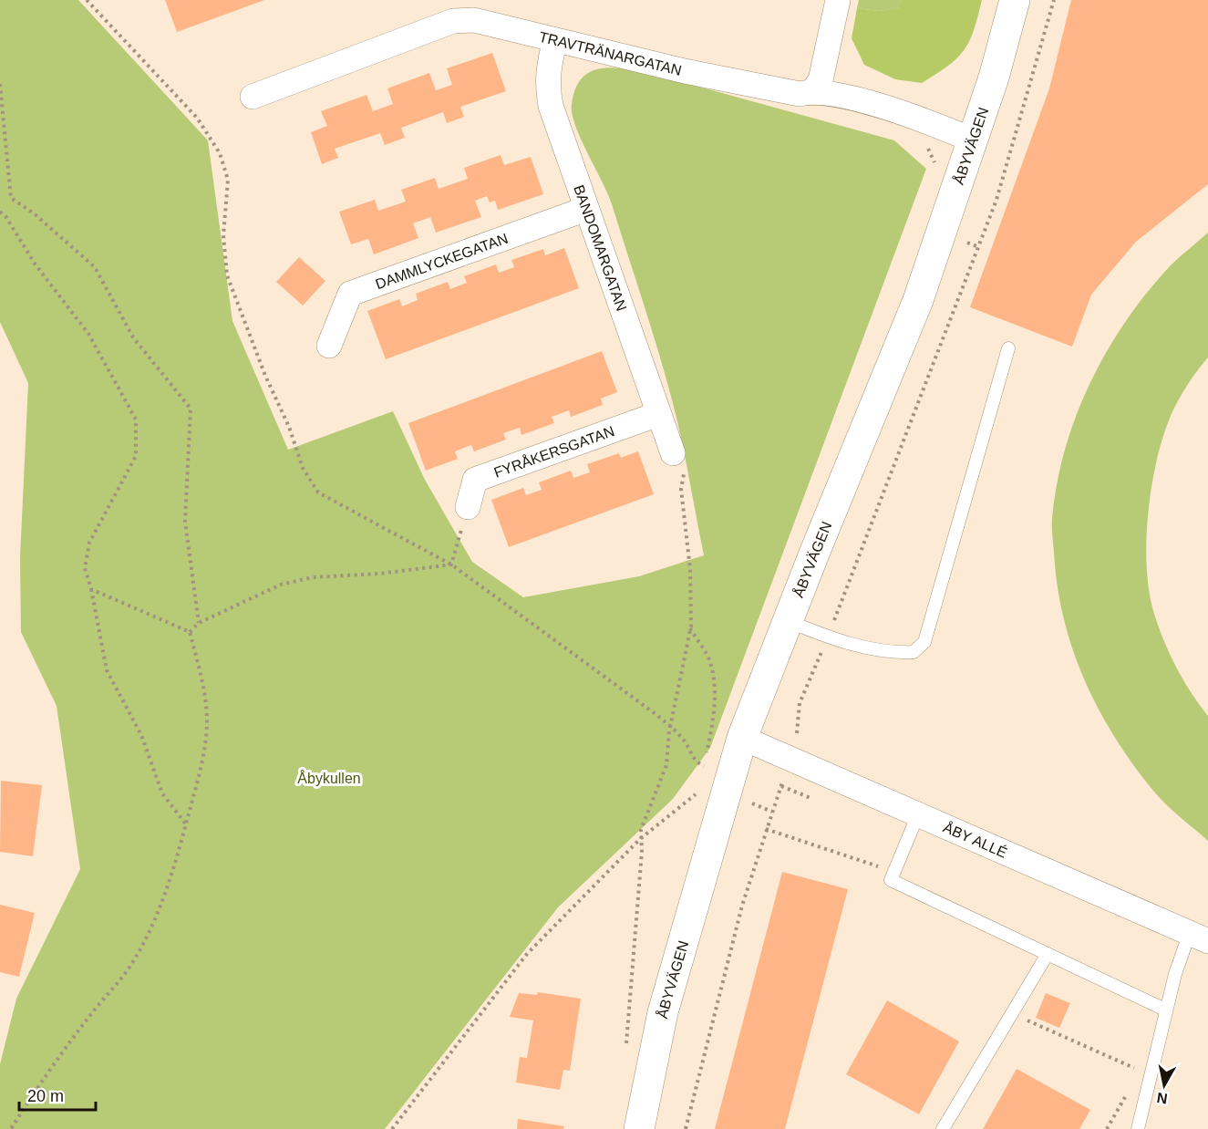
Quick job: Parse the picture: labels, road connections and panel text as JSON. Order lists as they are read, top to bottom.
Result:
{
  "streets": {
    "street": [
      "TRAVTRÄNARGATAN",
      "ÅBYVÄGEN",
      "BANDOMARGATAN",
      "DAMMLYCKEGATAN",
      "FYRÅKERSGATAN",
      "ÅBY ALLÉ"
    ]
  },
  "crossings": [
    ["TRAVTRÄNARGATAN", "ÅBYVÄGEN"],
    ["TRAVTRÄNARGATAN", "BANDOMARGATAN"],
    ["ÅBYVÄGEN", "ÅBY ALLÉ"],
    ["BANDOMARGATAN", "DAMMLYCKEGATAN"],
    ["BANDOMARGATAN", "FYRÅKERSGATAN"]
  ],
  "parks": ["Åbykullen"],
  "scale_bar": "20 m",
  "north": "bottom"
}
